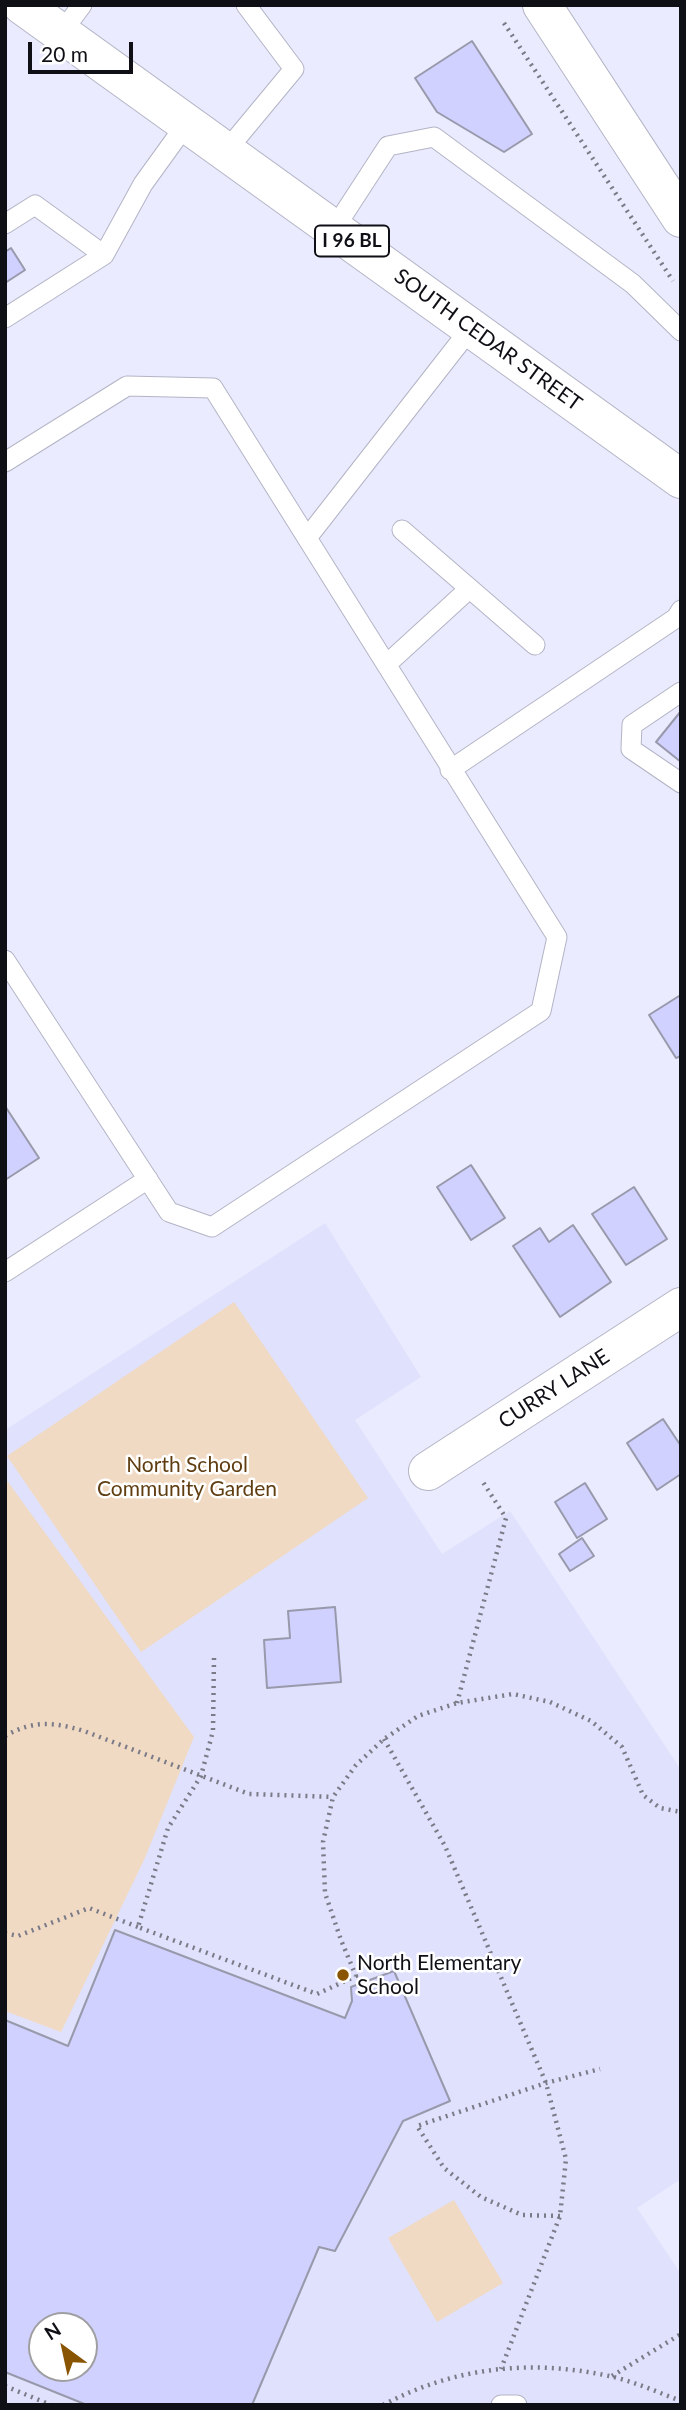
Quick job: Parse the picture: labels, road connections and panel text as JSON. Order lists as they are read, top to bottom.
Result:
{
  "streets": {
    "main road": ["I 96 BL", "SOUTH CEDAR STREET", "CURRY LANE"]
  },
  "parks": ["North School Community Garden"],
  "places": ["North Elementary School"],
  "scale_bar": "20 m",
  "north": "top left"
}
